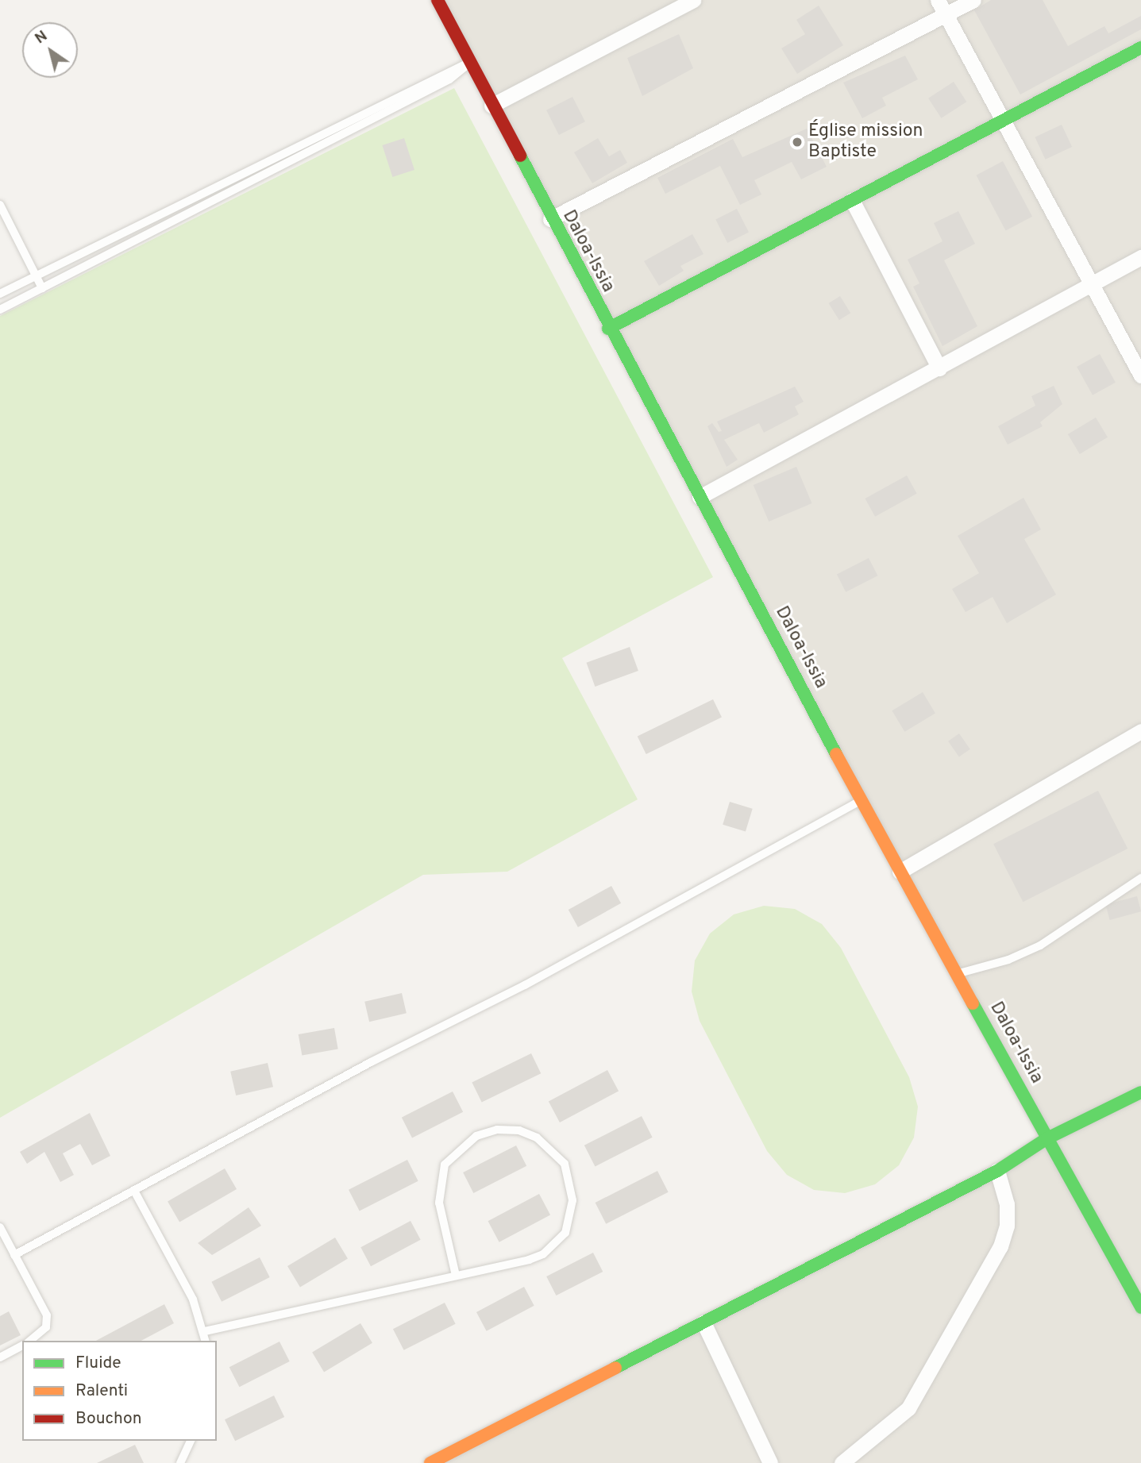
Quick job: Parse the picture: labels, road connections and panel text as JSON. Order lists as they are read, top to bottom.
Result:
{
  "streets": {
    "main road": ["Daloa-Issia"]
  },
  "places": ["Église mission Baptiste"],
  "legend": ["Fluide", "Ralenti", "Bouchon"],
  "north": "top left"
}
